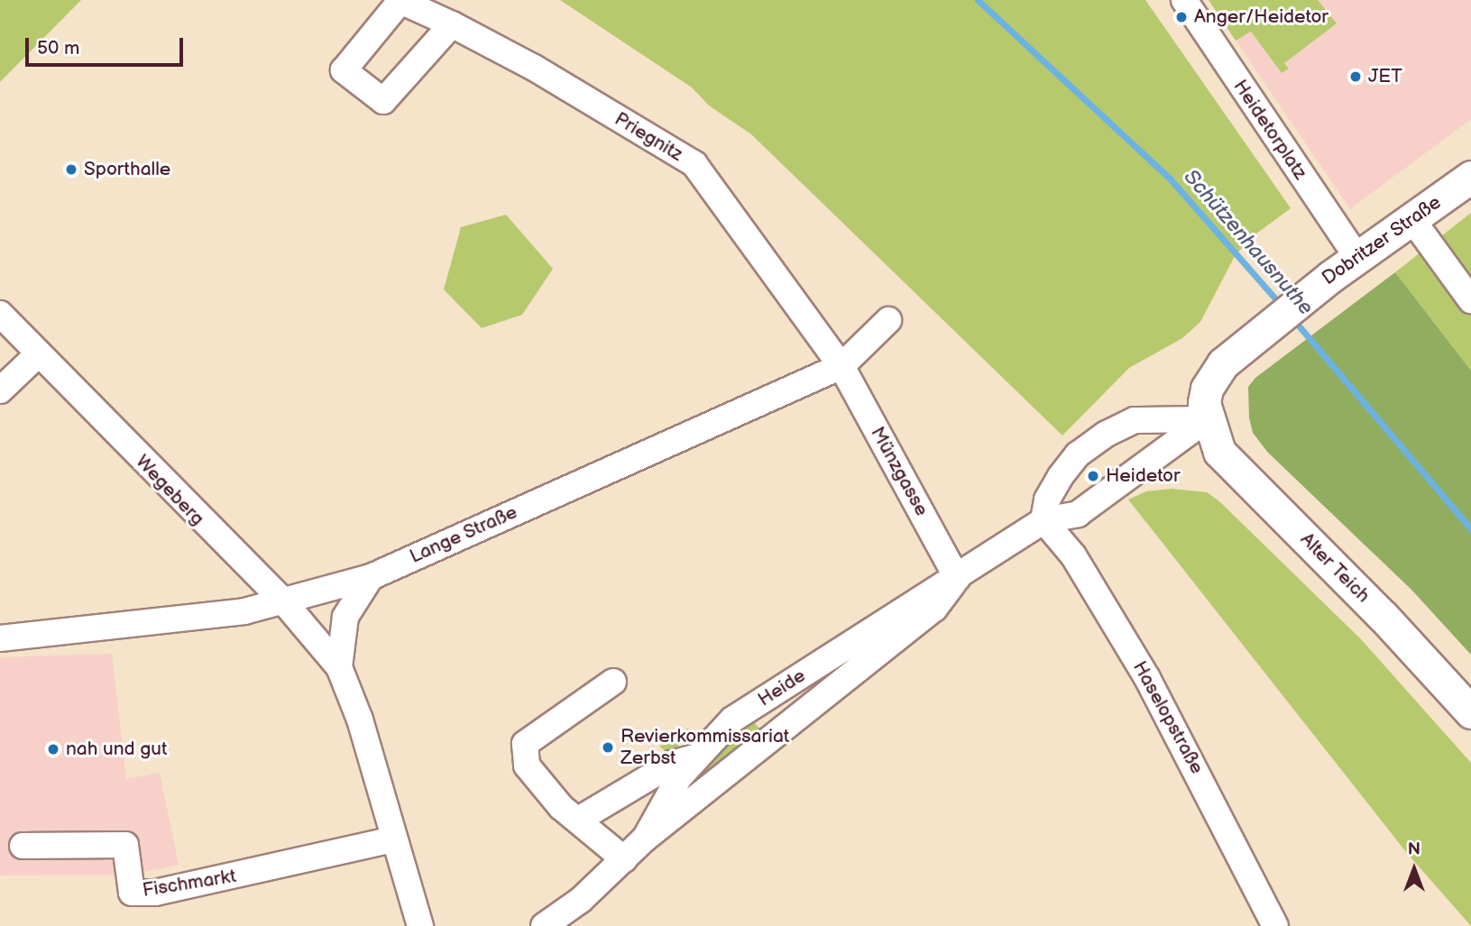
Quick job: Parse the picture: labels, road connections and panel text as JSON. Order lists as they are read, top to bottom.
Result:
{
  "streets": {
    "main road": ["Dobritzer Straße", "Alter Teich"],
    "street": [
      "Heidetorplatz",
      "Priegnitz",
      "Münzgasse",
      "Wegeberg",
      "Lange Straße",
      "Heide",
      "Haselopstraße",
      "Fischmarkt"
    ]
  },
  "crossings": [
    ["Heidetorplatz", "Dobritzer Straße"],
    ["Priegnitz", "Münzgasse"],
    ["Priegnitz", "Lange Straße"],
    ["Dobritzer Straße", "Alter Teich"],
    ["Dobritzer Straße", "Heide"],
    ["Münzgasse", "Lange Straße"],
    ["Münzgasse", "Heide"],
    ["Wegeberg", "Lange Straße"],
    ["Wegeberg", "Fischmarkt"],
    ["Alter Teich", "Heide"],
    ["Heide", "Haselopstraße"]
  ],
  "water": ["Schützenhausnuthe"],
  "places": [
    "Anger/Heidetor",
    "JET",
    "Sporthalle",
    "Heidetor",
    "Revierkommissariat Zerbst",
    "nah und gut"
  ],
  "scale_bar": "50 m",
  "north": "top"
}
